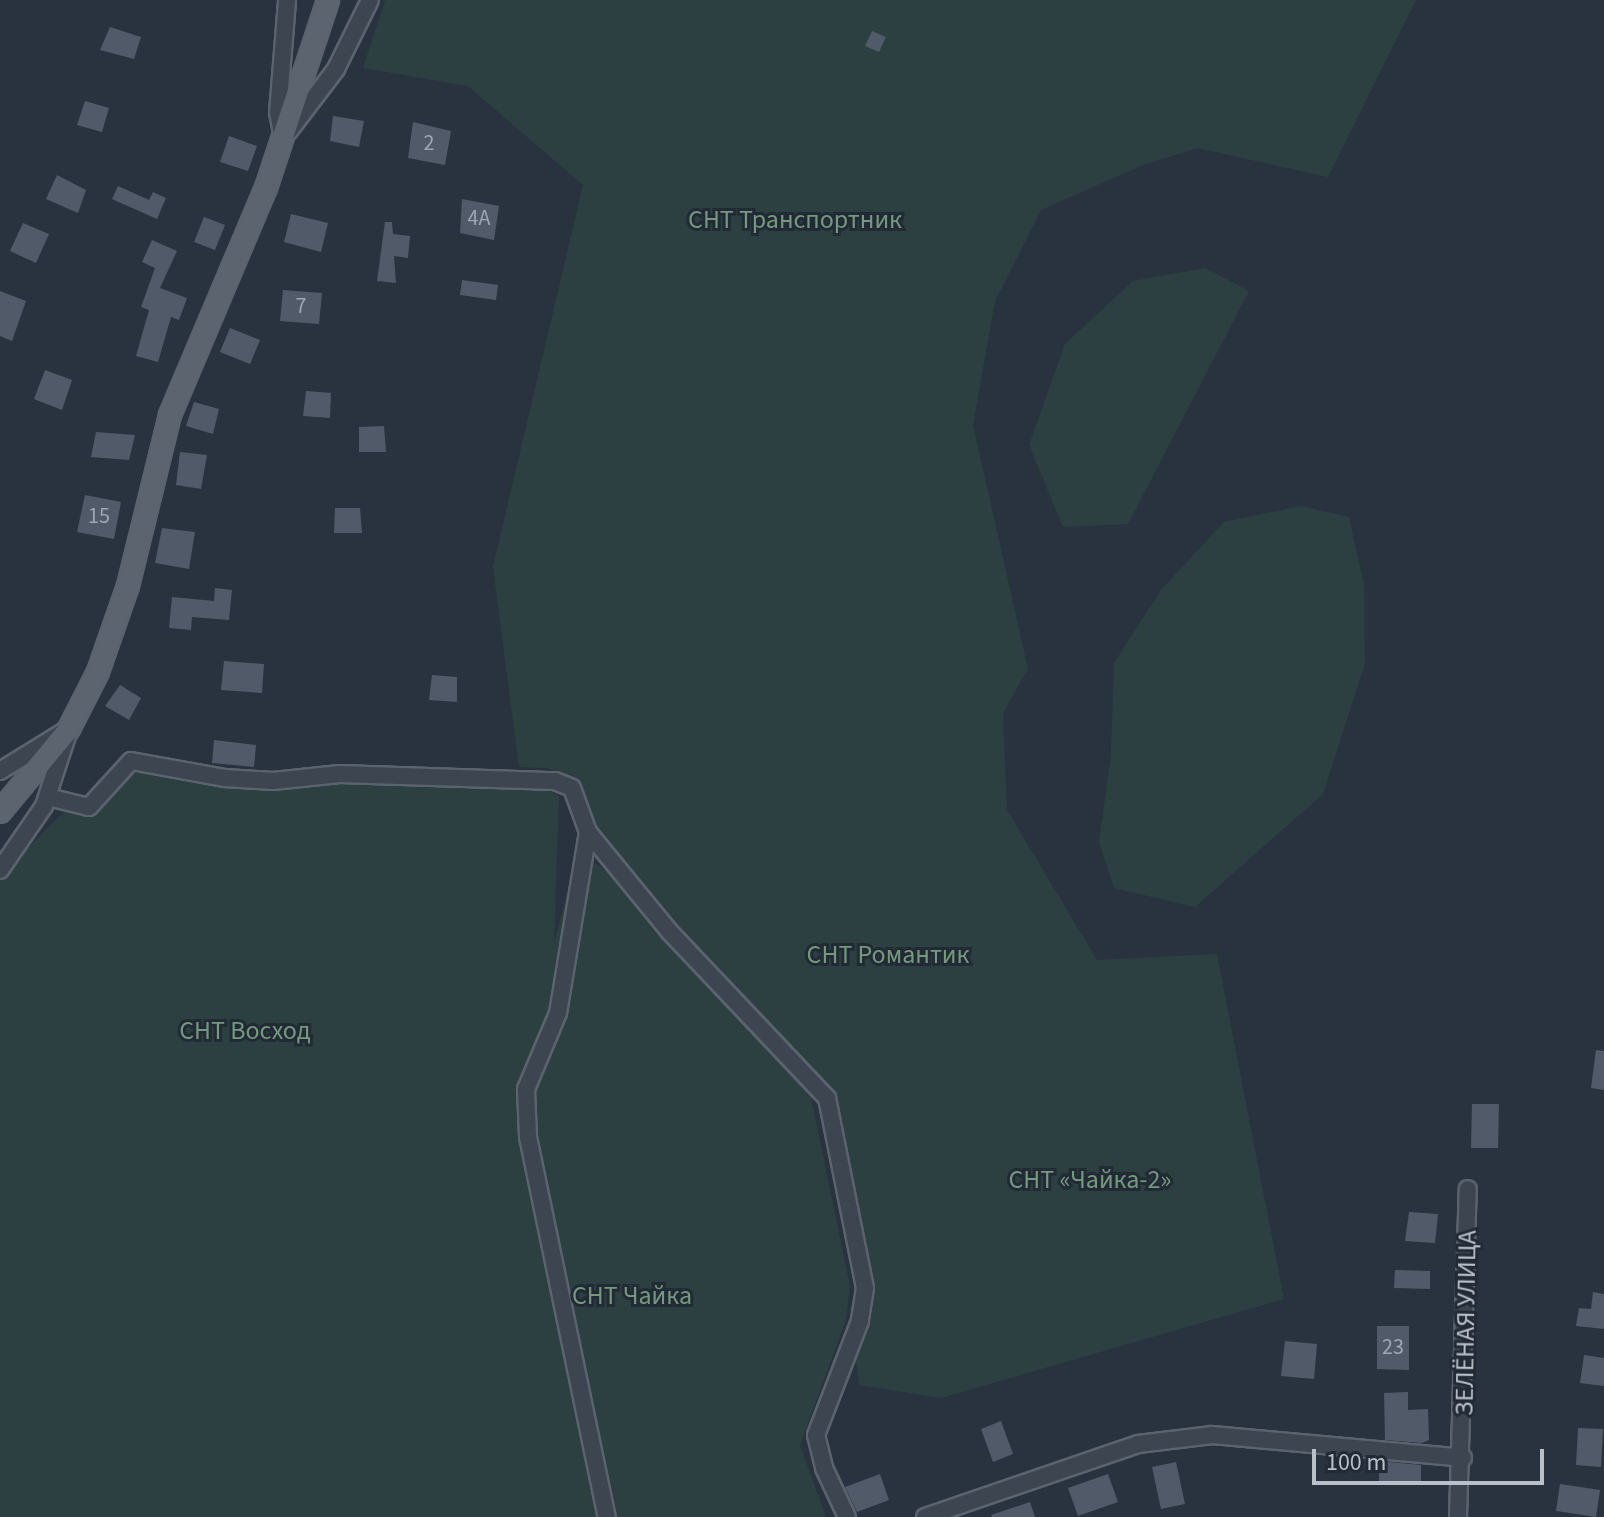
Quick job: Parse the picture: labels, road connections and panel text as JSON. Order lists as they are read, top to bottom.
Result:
{
  "streets": {
    "street": ["ЗЕЛЁНАЯ УЛИЦА"]
  },
  "parks": [
    "СНТ Транспортник",
    "СНТ Романтик",
    "СНТ Восход",
    "СНТ «Чайка-2»",
    "СНТ Чайка"
  ],
  "house_numbers": [
    "2",
    "4А",
    "7",
    "15",
    "23"
  ],
  "scale_bar": "100 m"
}
